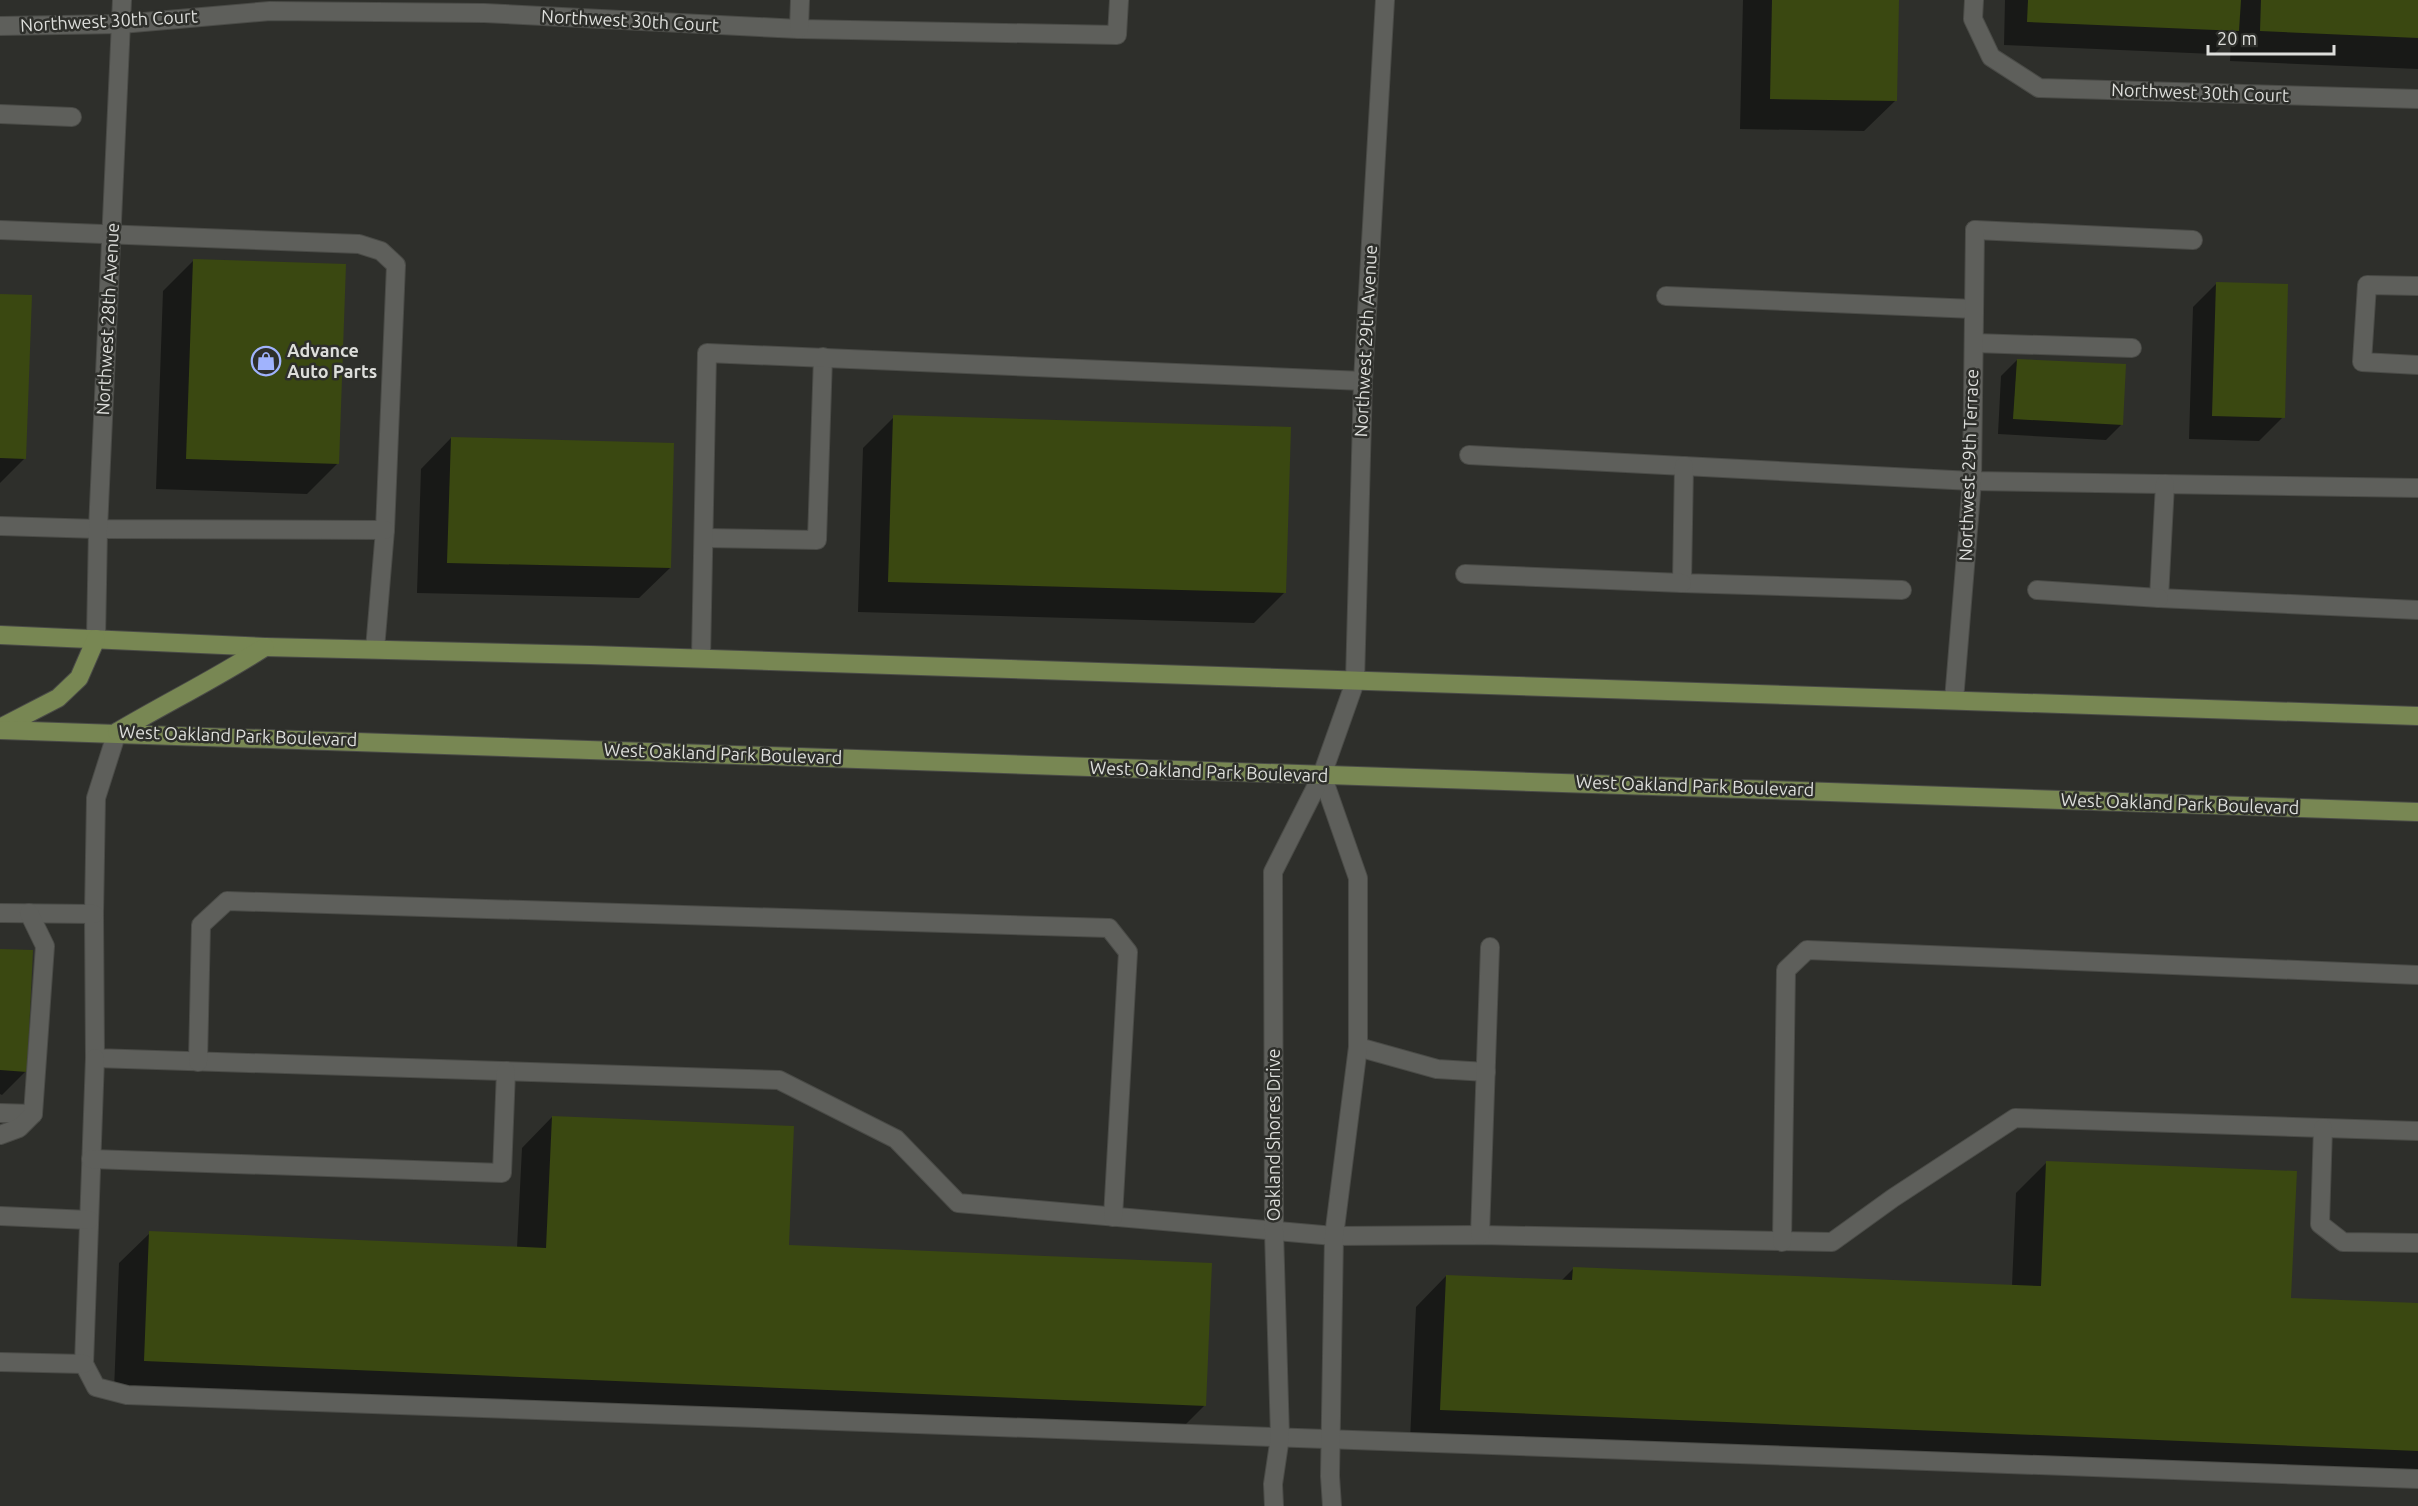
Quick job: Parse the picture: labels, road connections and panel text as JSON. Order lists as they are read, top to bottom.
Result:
{
  "streets": {
    "main road": ["West Oakland Park Boulevard"],
    "street": [
      "Northwest 30th Court",
      "Northwest 28th Avenue",
      "Northwest 29th Avenue",
      "Northwest 29th Terrace",
      "Oakland Shores Drive"
    ]
  },
  "crossings": [
    ["Northwest 30th Court", "Northwest 28th Avenue"],
    ["Northwest 29th Avenue", "Oakland Shores Drive"],
    ["West Oakland Park Boulevard", "Oakland Shores Drive"]
  ],
  "places": {
    "shop": ["Advance Auto Parts"]
  },
  "scale_bar": "20 m"
}
